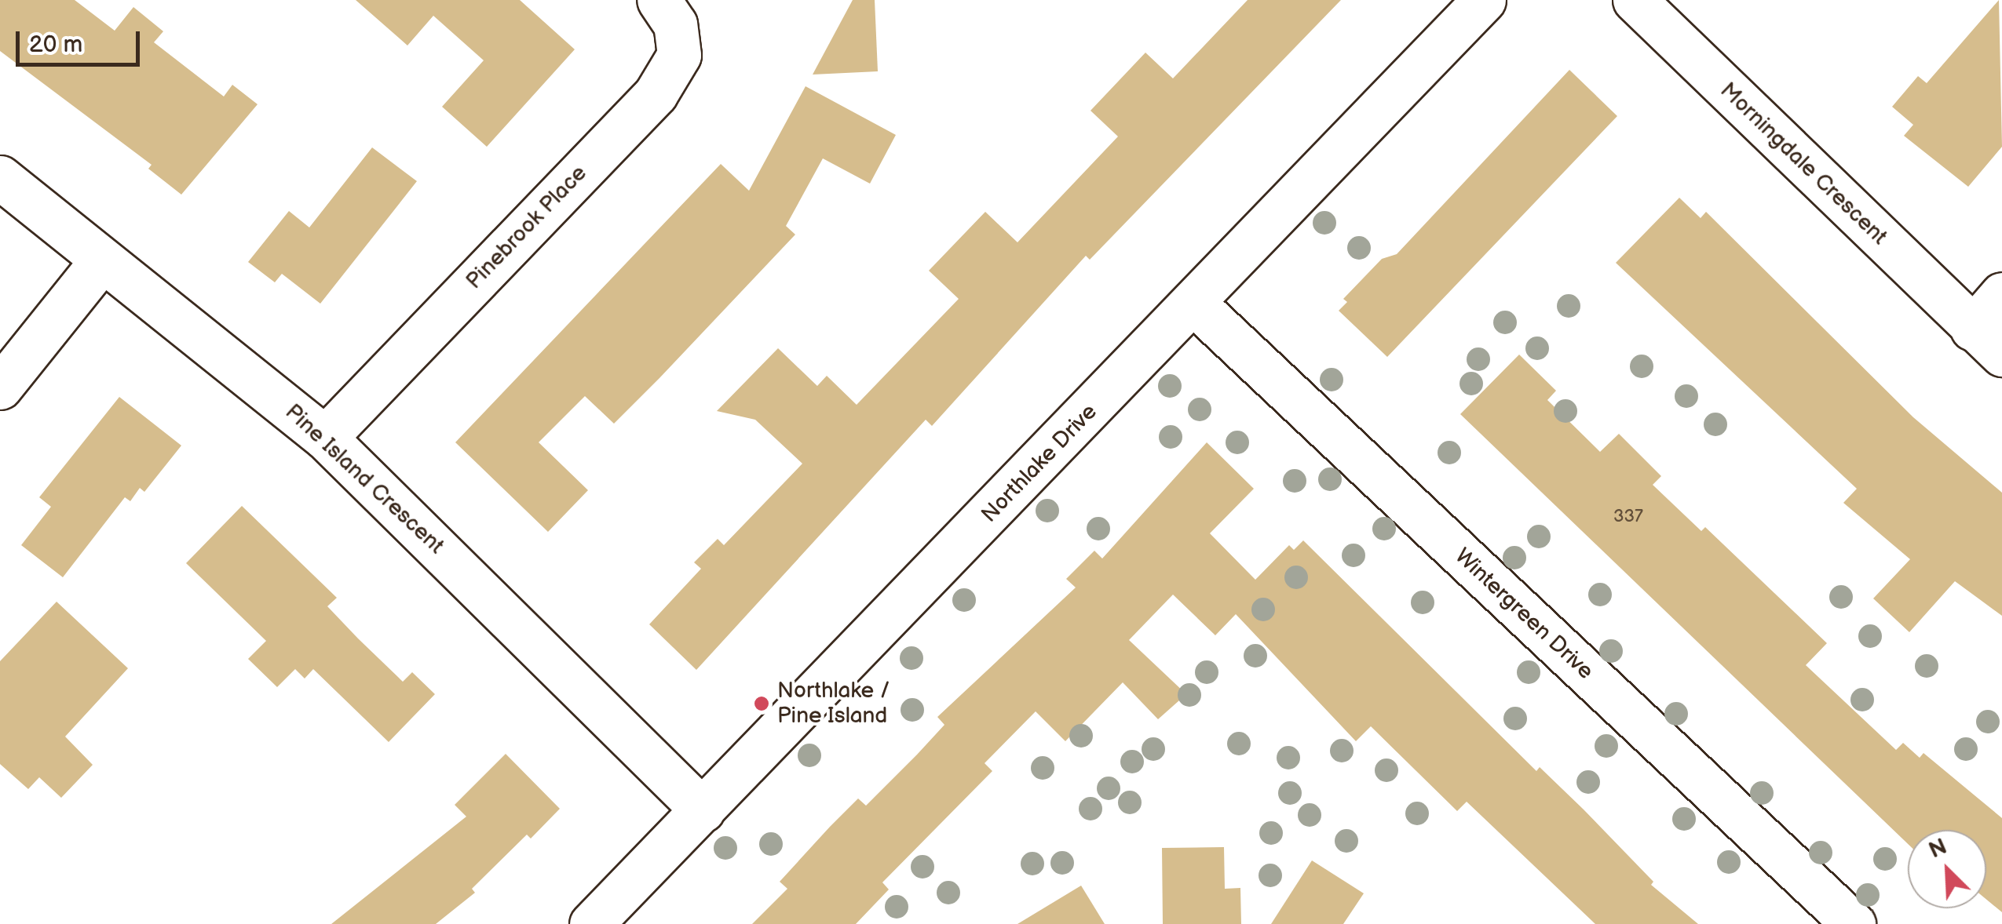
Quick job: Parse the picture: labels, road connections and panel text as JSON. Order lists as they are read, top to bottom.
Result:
{
  "streets": {
    "street": [
      "Morningdale Crescent",
      "Pinebrook Place",
      "Northlake Drive",
      "Pine Island Crescent",
      "Wintergreen Drive"
    ]
  },
  "crossings": [
    ["Pinebrook Place", "Pine Island Crescent"],
    ["Northlake Drive", "Pine Island Crescent"],
    ["Northlake Drive", "Wintergreen Drive"]
  ],
  "places": ["Northlake / Pine Island"],
  "house_numbers": ["337"],
  "scale_bar": "20 m",
  "north": "top left"
}
